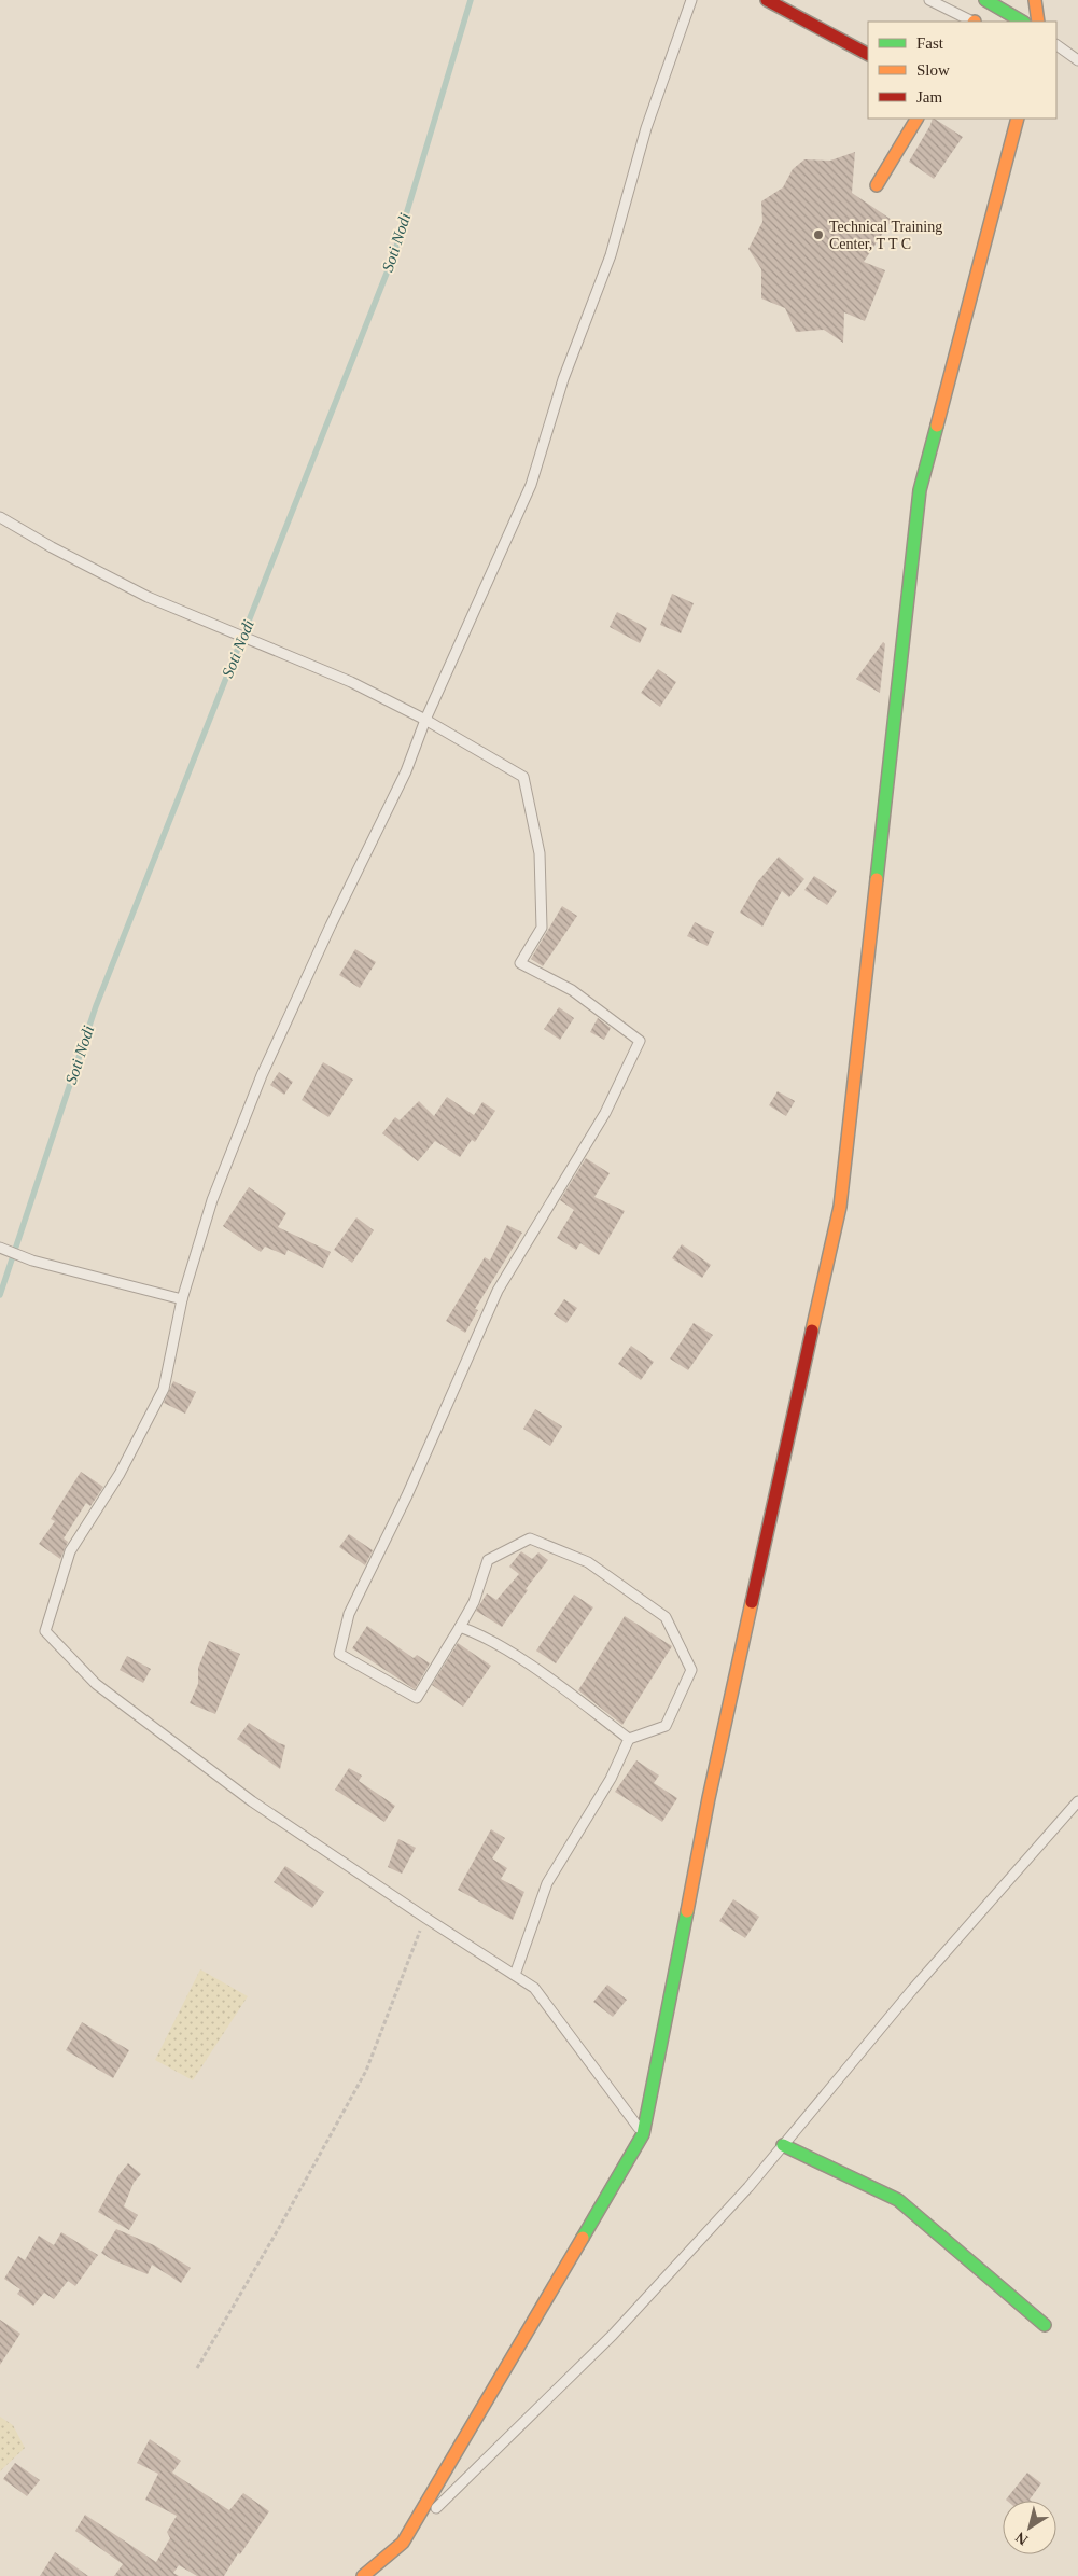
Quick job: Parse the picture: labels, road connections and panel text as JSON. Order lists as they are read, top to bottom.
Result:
{
  "water": ["Soti Nodi"],
  "places": ["Technical Training Center, T T C"],
  "legend": ["Fast", "Slow", "Jam"],
  "north": "bottom left"
}
